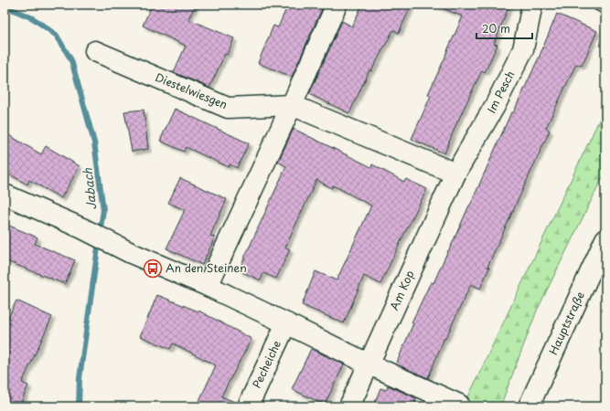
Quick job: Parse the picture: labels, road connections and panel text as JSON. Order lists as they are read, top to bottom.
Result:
{
  "streets": {
    "street": [
      "Diestelwiesgen",
      "Im Pesch",
      "Am Kop",
      "Hauptstraße",
      "Pecheiche"
    ]
  },
  "crossings": [
    ["Diestelwiesgen", "Im Pesch"],
    ["Diestelwiesgen", "Am Kop"],
    ["Im Pesch", "Am Kop"]
  ],
  "water": ["Jabach"],
  "places": {
    "bus stop": ["An den Steinen"]
  },
  "scale_bar": "20 m"
}
